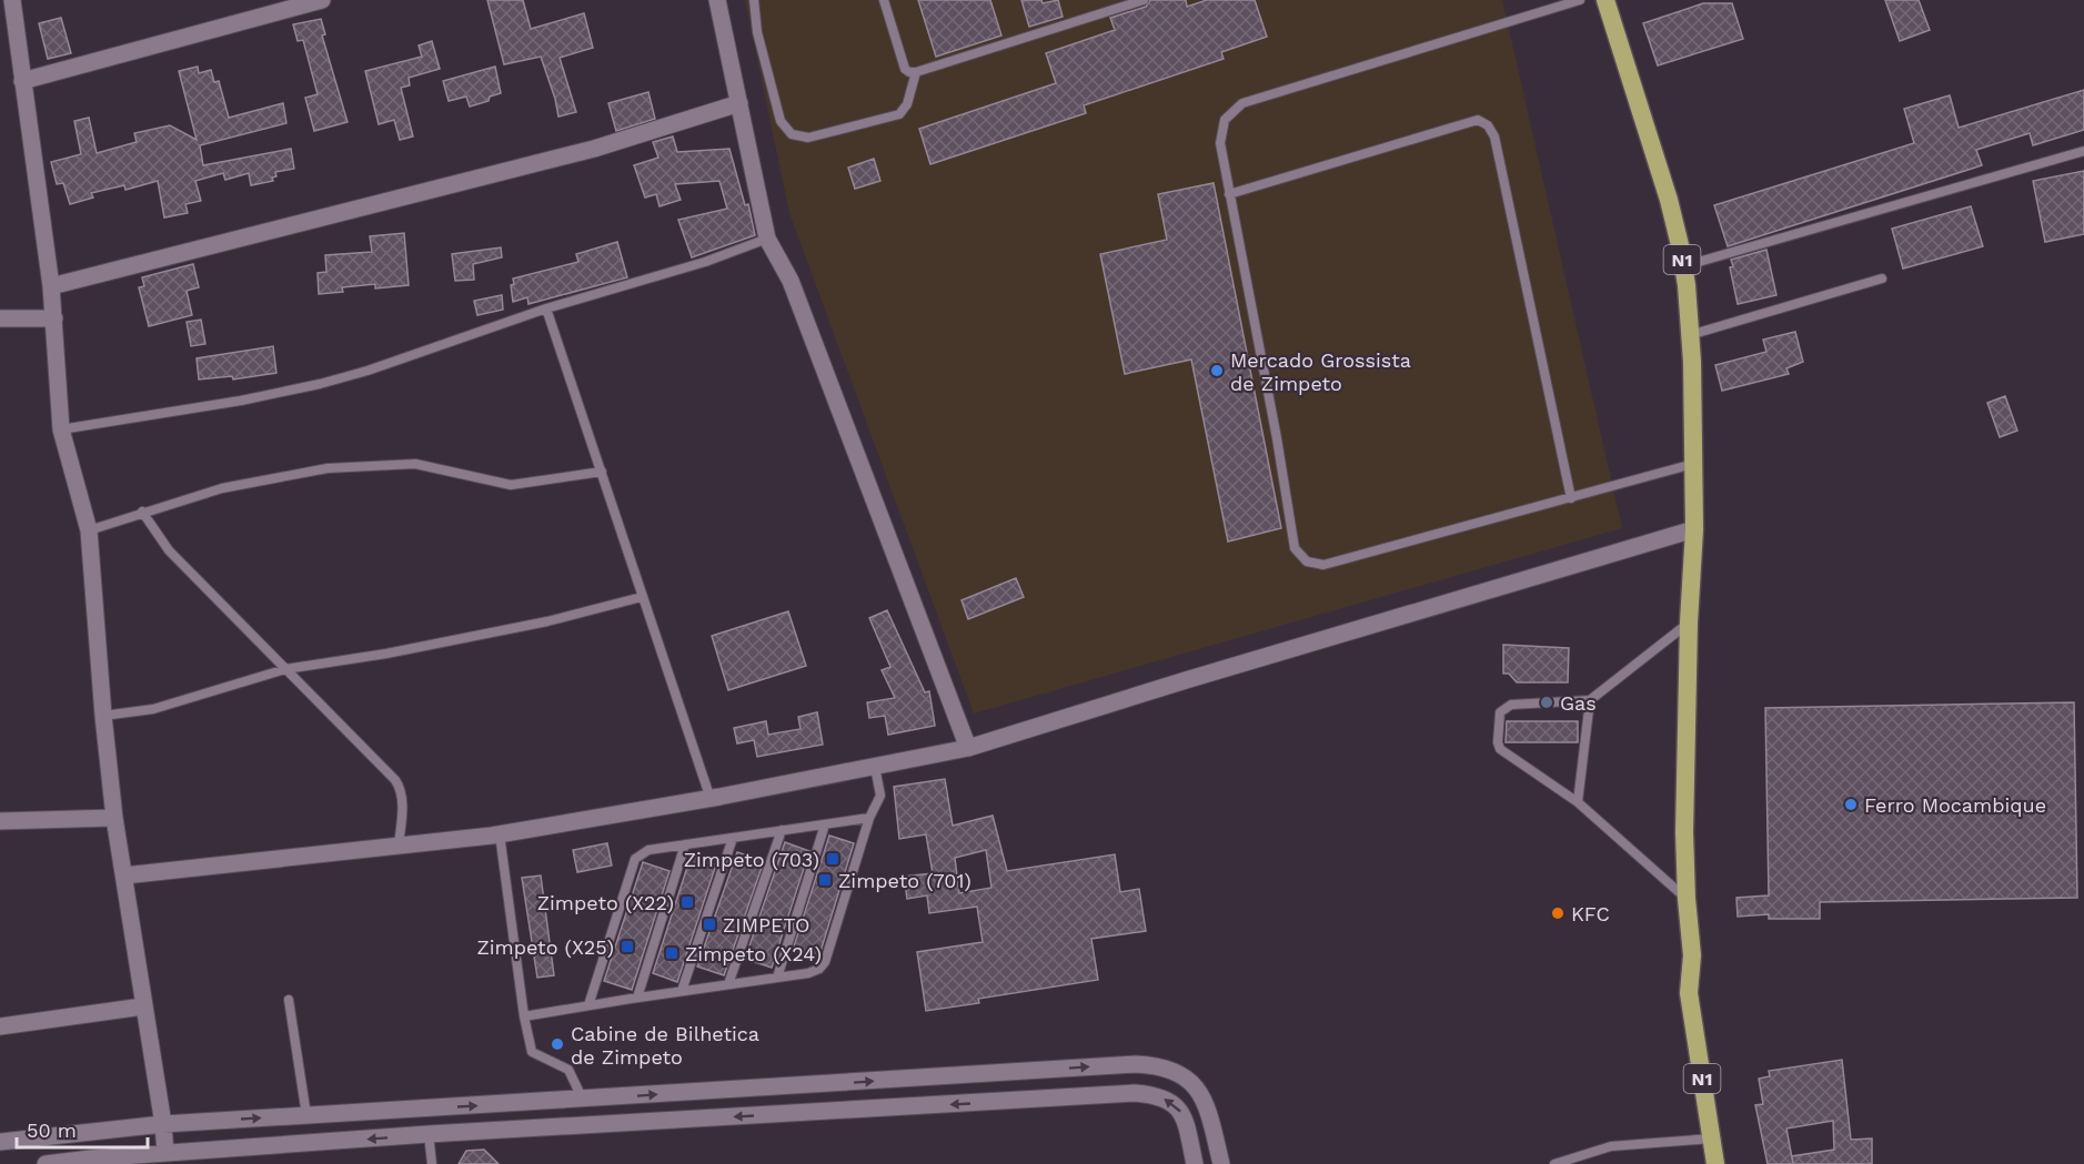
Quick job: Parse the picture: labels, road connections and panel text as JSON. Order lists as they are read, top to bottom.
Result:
{
  "streets": {
    "highway": ["N1"]
  },
  "places": {
    "other": [
      "Mercado Grossista de Zimpeto",
      "Gas",
      "Ferro Mocambique",
      "KFC",
      "Cabine de Bilhetica de Zimpeto"
    ],
    "transit": [
      "Zimpeto (703)",
      "Zimpeto (701)",
      "Zimpeto (X22)",
      "ZIMPETO",
      "Zimpeto (X25)",
      "Zimpeto (X24)"
    ]
  },
  "scale_bar": "50 m"
}
